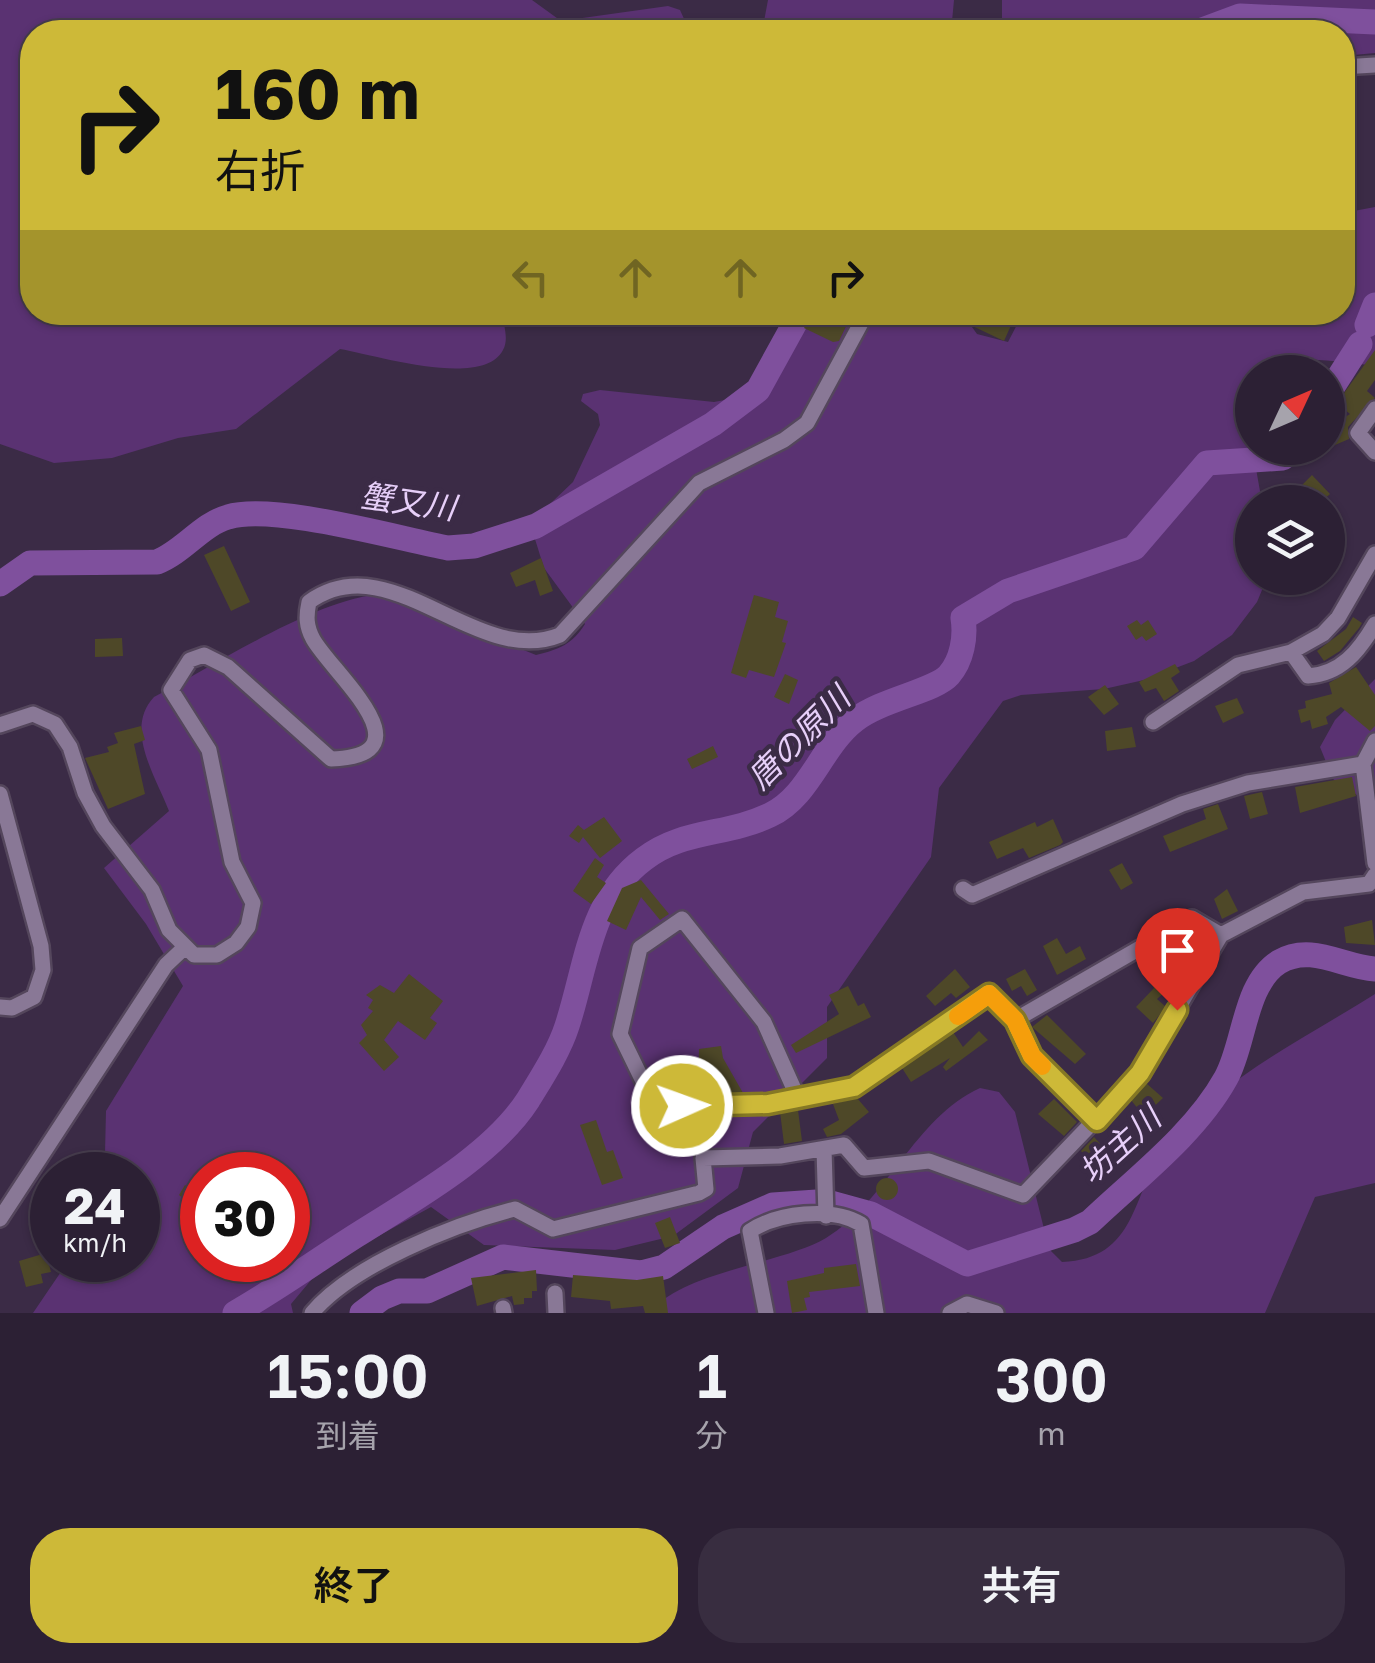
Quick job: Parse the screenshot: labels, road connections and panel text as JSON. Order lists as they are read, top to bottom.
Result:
{
  "water": ["蟹又川", "唐の原川", "坊主川"],
  "north": "top right",
  "page": {
    "turn": ["160 m", "右折"],
    "speed": "24 km/h",
    "limit": "30",
    "eta": [
      "15:00",
      "到着",
      "1",
      "分",
      "300",
      "m"
    ],
    "buttons": ["終了", "共有"]
  }
}
